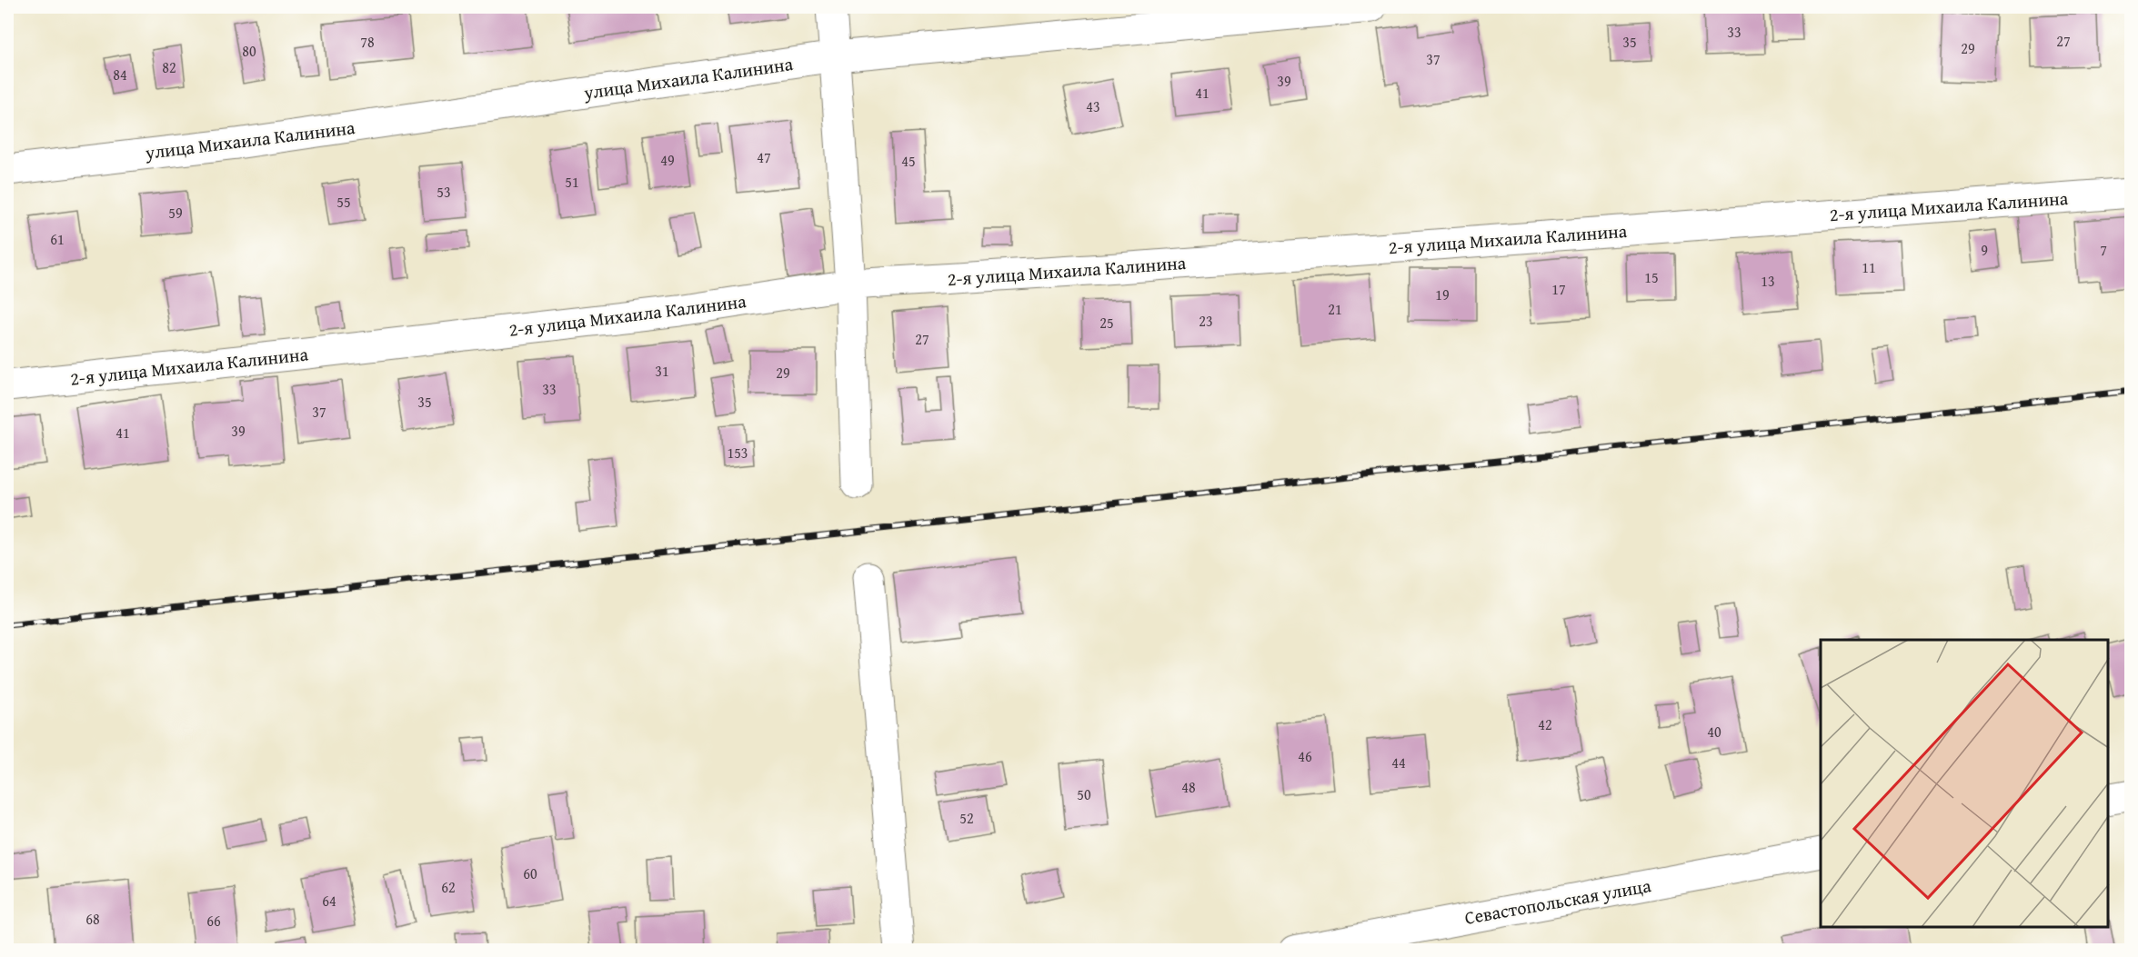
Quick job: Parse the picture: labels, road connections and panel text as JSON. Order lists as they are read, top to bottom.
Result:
{
  "streets": {
    "street": ["улица Михаила Калинина", "2-я улица Михаила Калинина", "Севастопольская улица"]
  },
  "house_numbers": [
    "33",
    "27",
    "78",
    "35",
    "29",
    "80",
    "37",
    "82",
    "84",
    "39",
    "41",
    "43",
    "47",
    "49",
    "45",
    "51",
    "53",
    "55",
    "59",
    "61",
    "9",
    "7",
    "11",
    "15",
    "13",
    "17",
    "19",
    "21",
    "23",
    "25",
    "27",
    "31",
    "29",
    "33",
    "35",
    "37",
    "39",
    "41",
    "153",
    "42",
    "40",
    "46",
    "44",
    "48",
    "50",
    "52",
    "60",
    "62",
    "64",
    "68",
    "66"
  ]
}
